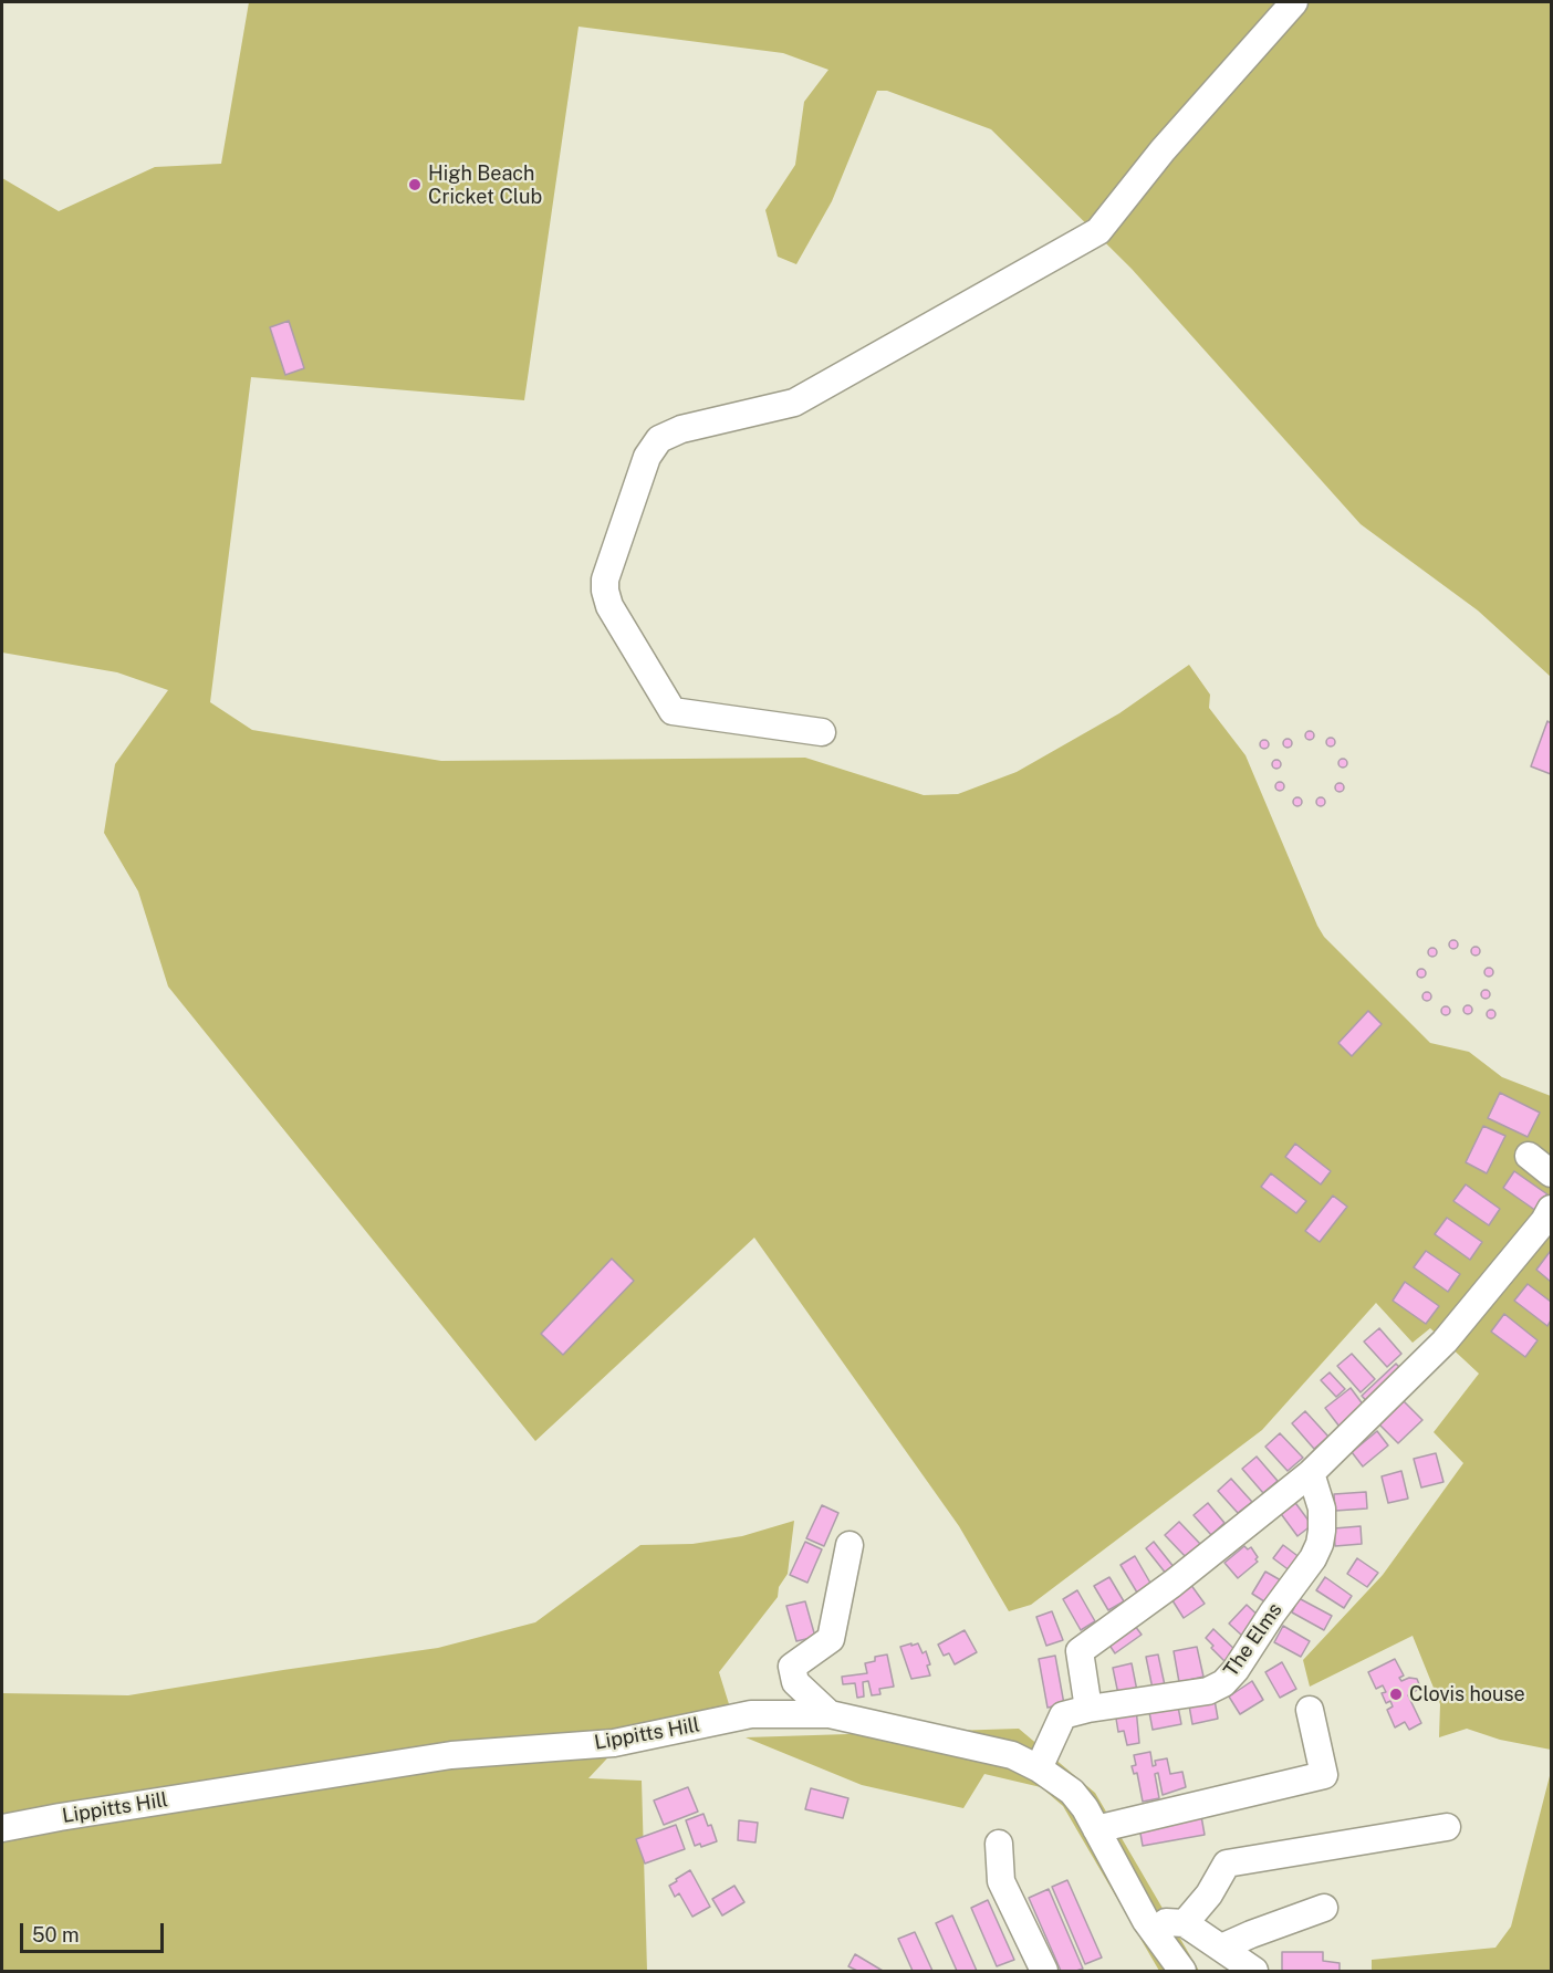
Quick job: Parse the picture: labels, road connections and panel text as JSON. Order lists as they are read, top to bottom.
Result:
{
  "streets": {
    "street": ["The Elms", "Lippitts Hill"]
  },
  "crossings": [
    ["The Elms", "Lippitts Hill"]
  ],
  "places": ["High Beach Cricket Club", "Clovis house"],
  "scale_bar": "50 m"
}
